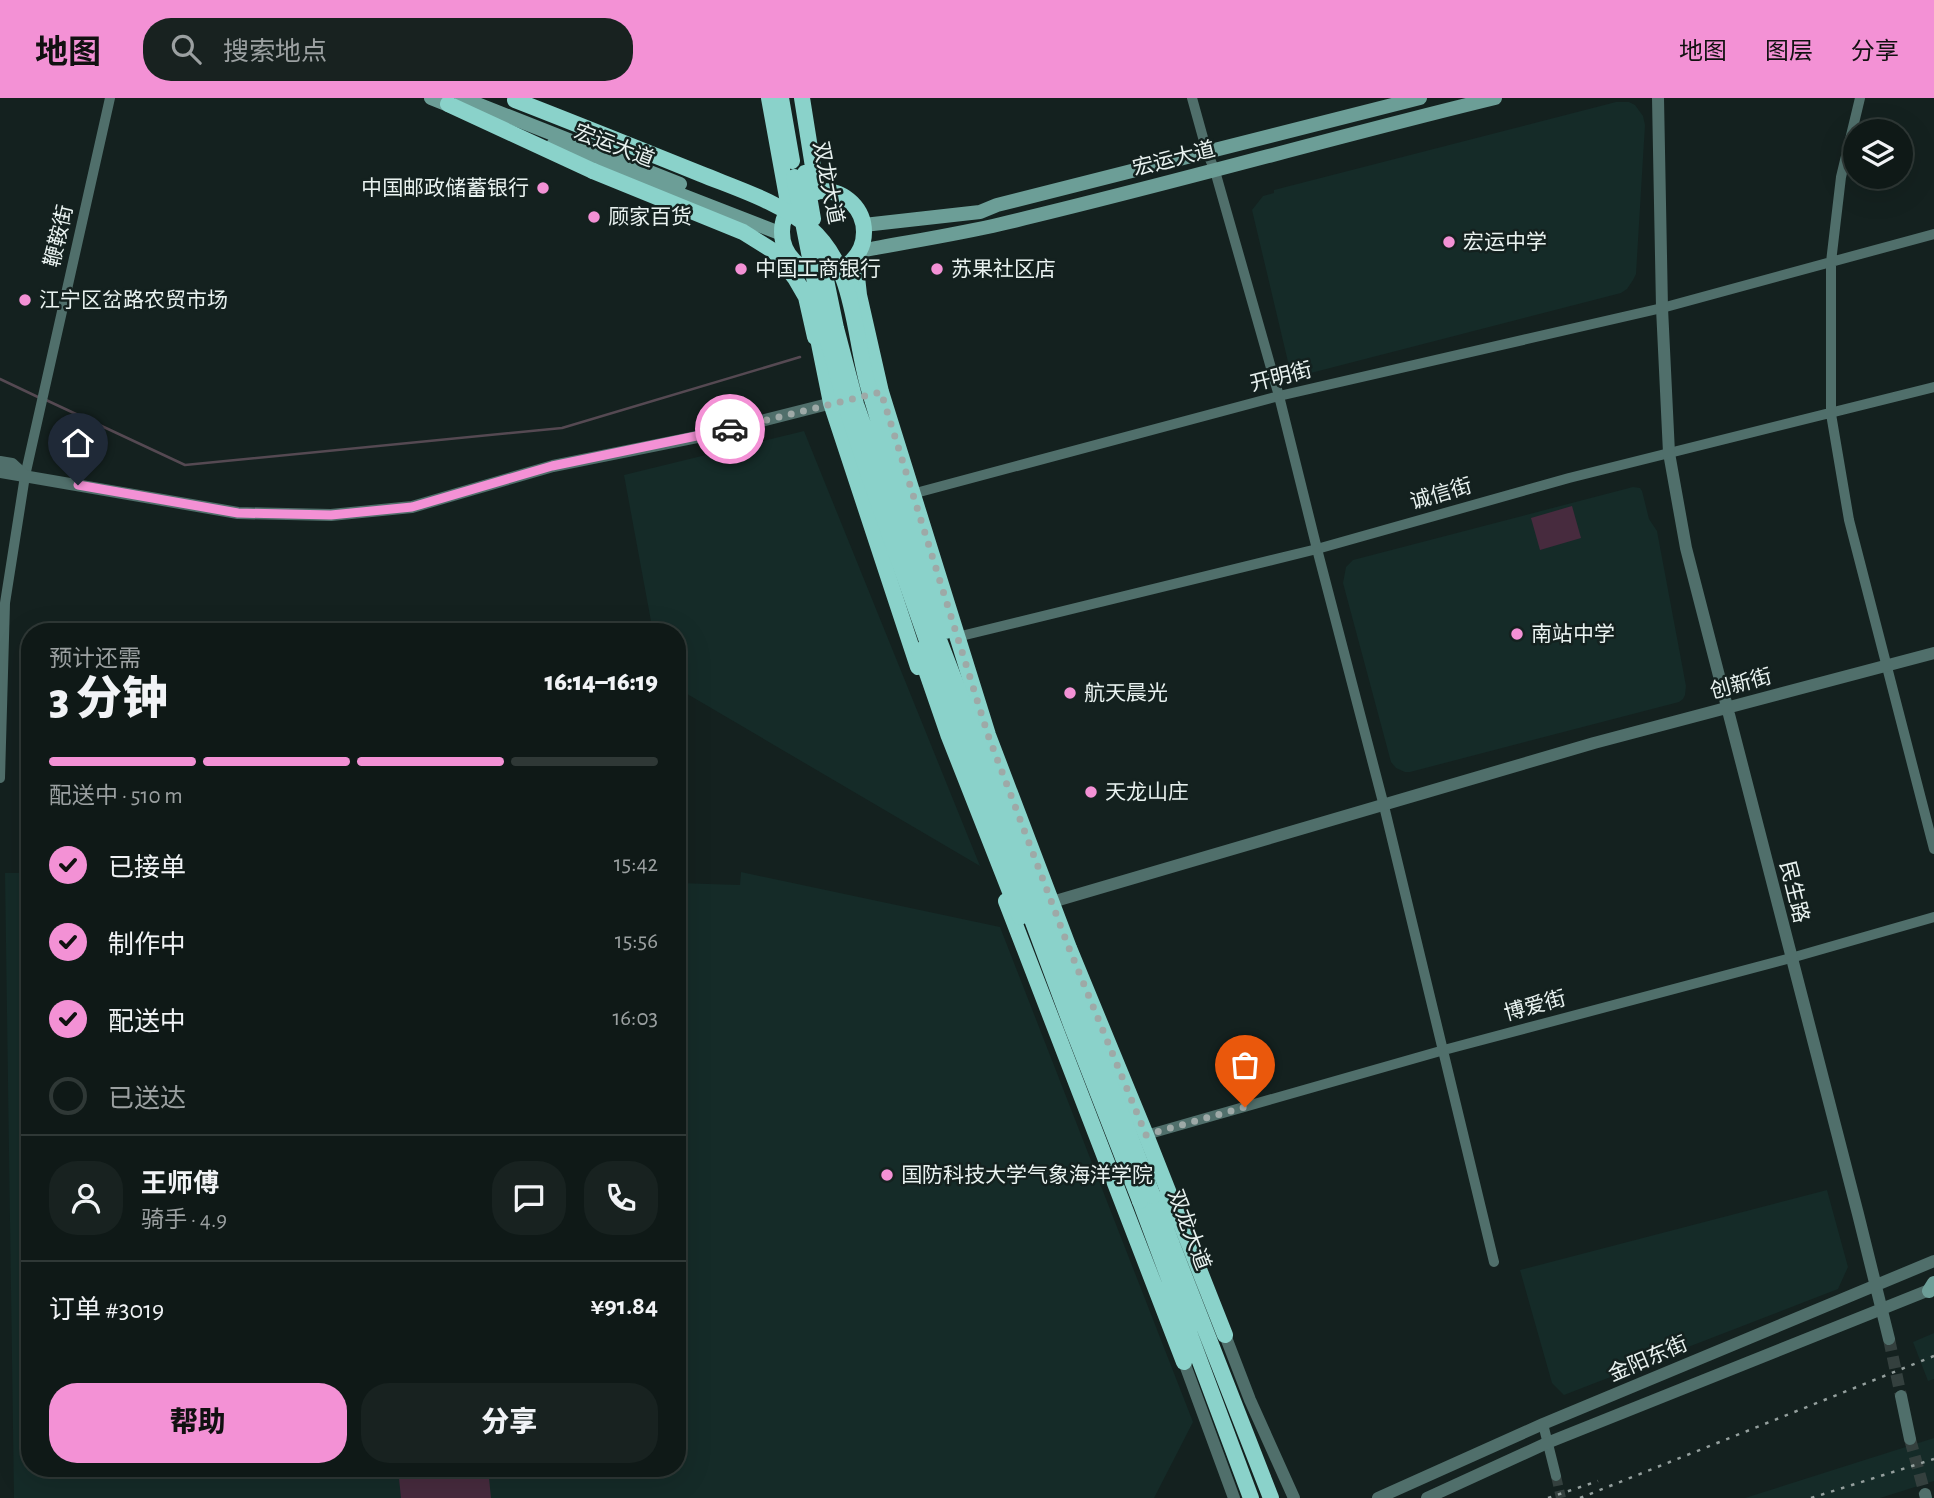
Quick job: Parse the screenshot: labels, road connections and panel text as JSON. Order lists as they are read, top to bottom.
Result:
{
  "streets": {
    "highway": ["双龙大道"],
    "main road": ["宏运大道"],
    "street": [
      "鞭鞍街",
      "开明街",
      "诚信街",
      "创新街",
      "民生路",
      "博爱街",
      "金阳东街"
    ]
  },
  "crossings": [
    ["宏运大道", "双龙大道"],
    ["双龙大道", "开明街"],
    ["双龙大道", "诚信街"],
    ["双龙大道", "创新街"],
    ["双龙大道", "博爱街"],
    ["开明街", "民生路"],
    ["诚信街", "民生路"],
    ["创新街", "民生路"],
    ["民生路", "博爱街"],
    ["民生路", "金阳东街"]
  ],
  "places": [
    "中国邮政储蓄银行",
    "顾家百货",
    "宏运中学",
    "中国工商银行",
    "苏果社区店",
    "江宁区岔路农贸市场",
    "南站中学",
    "航天晨光",
    "天龙山庄",
    "国防科技大学气象海洋学院"
  ],
  "page": {
    "header": "地图",
    "search": "搜索地点",
    "nav": ["地图", "图层", "分享"],
    "heading": ["3 分钟", "预计还需", "16:14–16:19"],
    "panel": [
      "王师傅",
      "骑手 · 4.9",
      "订单 #3019",
      "¥91.84"
    ],
    "bar": "配送中 · 510 m",
    "list": [
      ["已接单", "15:42"],
      ["制作中", "15:56"],
      ["配送中", "16:03"],
      "已送达"
    ],
    "buttons": ["帮助", "分享"]
  }
}
